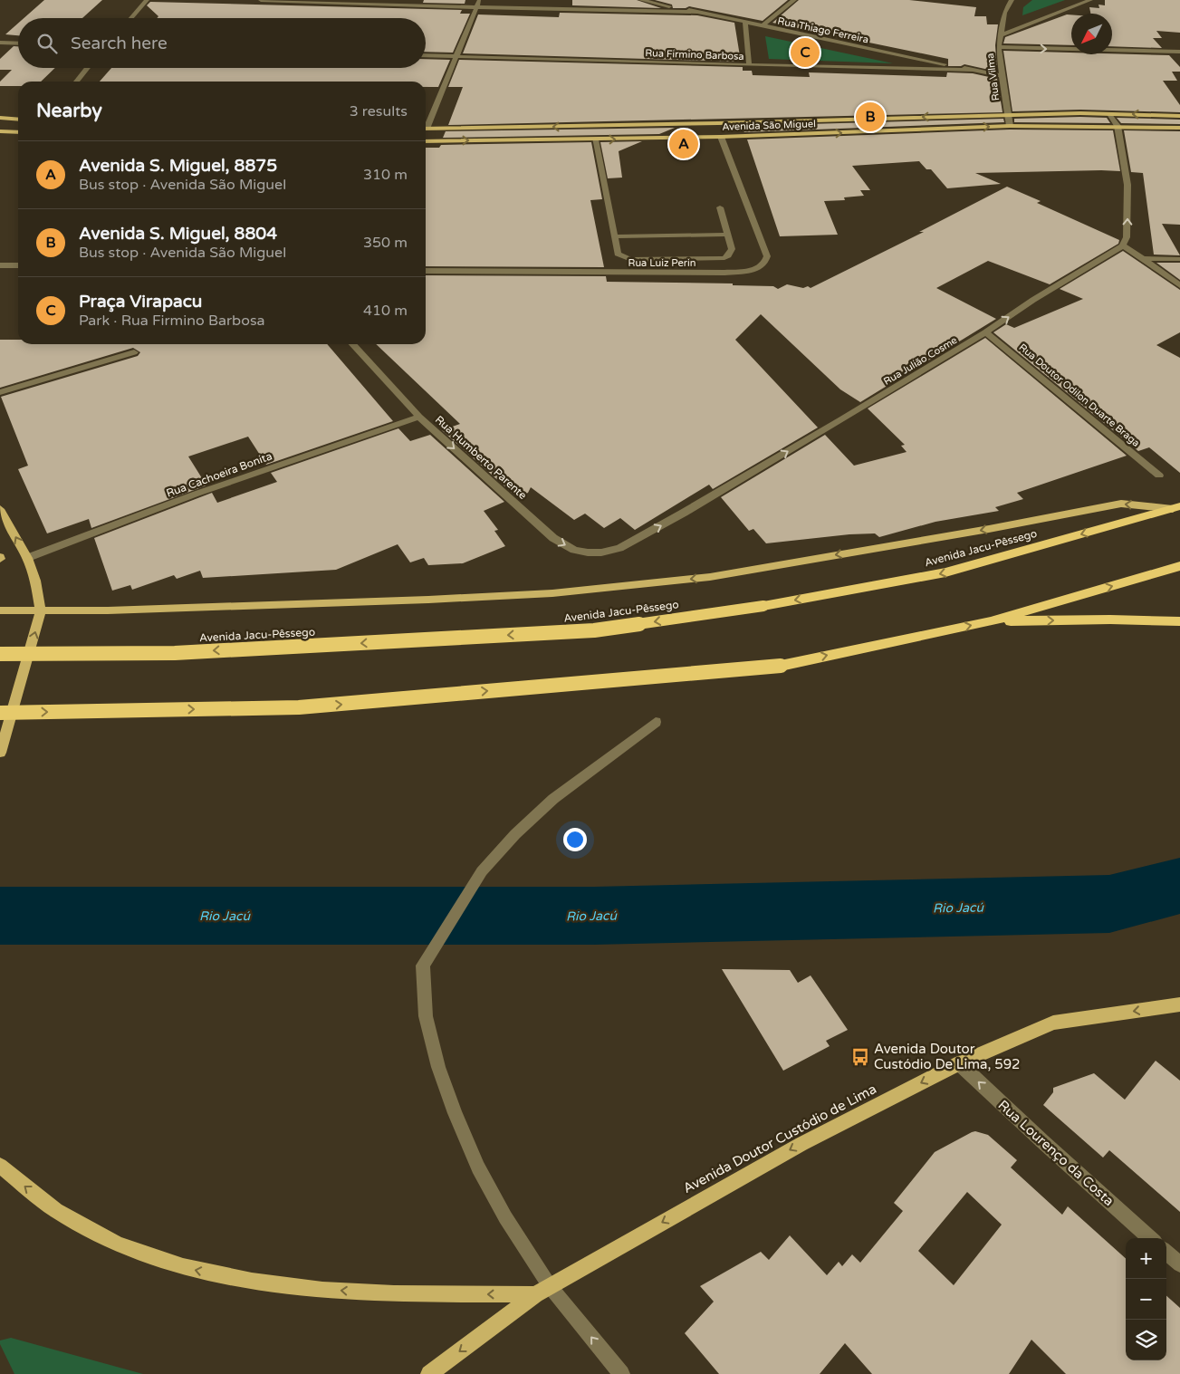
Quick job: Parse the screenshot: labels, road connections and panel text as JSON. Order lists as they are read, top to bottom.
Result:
{
  "streets": {
    "highway": ["Avenida Jacu-Pêssego"],
    "main road": ["Avenida São Miguel", "Avenida Doutor Custódio de Lima"],
    "street": [
      "Rua Thiago Ferreira",
      "Rua Firmino Barbosa",
      "Rua Vilma",
      "Rua Luiz Perin",
      "Rua Julião Cosme",
      "Rua Doutor Odilon Duarte Braga",
      "Rua Humberto Parente",
      "Rua Cachoeira Bonita",
      "Rua Lourenço da Costa"
    ]
  },
  "crossings": [
    ["Rua Thiago Ferreira", "Rua Firmino Barbosa"],
    ["Rua Thiago Ferreira", "Rua Vilma"],
    ["Rua Vilma", "Avenida São Miguel"],
    ["Avenida São Miguel", "Rua Luiz Perin"],
    ["Rua Julião Cosme", "Rua Doutor Odilon Duarte Braga"],
    ["Rua Julião Cosme", "Rua Humberto Parente"],
    ["Rua Humberto Parente", "Rua Cachoeira Bonita"],
    ["Avenida Doutor Custódio de Lima", "Rua Lourenço da Costa"]
  ],
  "one_way": [
    "Rua Julião Cosme",
    "Rua Humberto Parente",
    "Avenida Doutor Custódio de Lima",
    "Rua Lourenço da Costa"
  ],
  "water": ["Rio Jacú"],
  "places": {
    "bus stop": ["Avenida Doutor Custódio De Lima, 592"]
  },
  "north": "bottom left",
  "page": {
    "search": "Search here",
    "pins": ["C", "B", "A"],
    "heading": ["Nearby", "3 results"],
    "list": [
      {
        "mark": "A",
        "name": "Avenida S. Miguel, 8875",
        "note": "Bus stop · Avenida São Miguel",
        "value": "310 m"
      },
      {
        "mark": "B",
        "name": "Avenida S. Miguel, 8804",
        "note": "Bus stop · Avenida São Miguel",
        "value": "350 m"
      },
      {
        "mark": "C",
        "name": "Praça Virapacu",
        "note": "Park · Rua Firmino Barbosa",
        "value": "410 m"
      }
    ],
    "map_buttons": ["+", "−"]
  }
}
